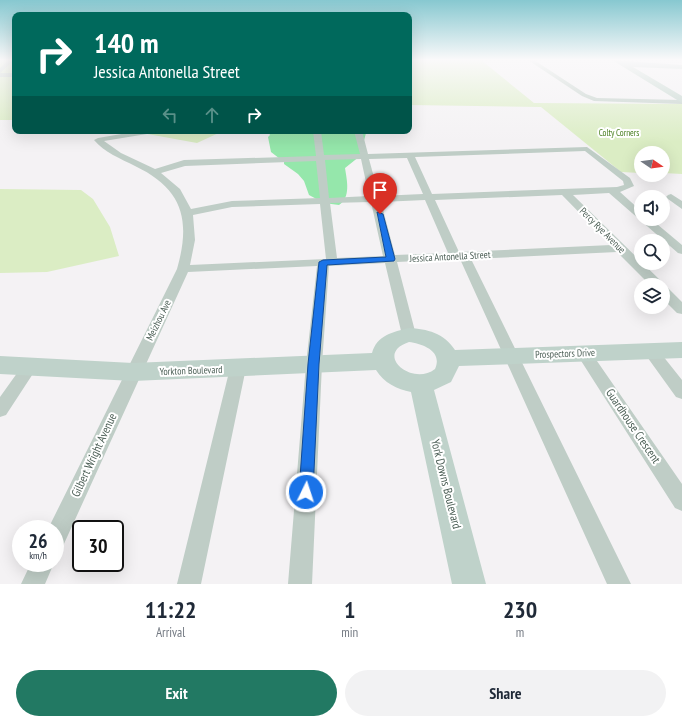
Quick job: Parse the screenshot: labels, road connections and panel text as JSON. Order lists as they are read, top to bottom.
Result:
{
  "streets": {
    "street": [
      "Percy Rye Avenue",
      "Jessica Antonella Street",
      "Meizhou Ave",
      "Prospectors Drive",
      "Yorkton Boulevard",
      "Guardhouse Crescent",
      "Gilbert Wright Avenue",
      "York Downs Boulevard"
    ]
  },
  "crossings": [
    ["Percy Rye Avenue", "Jessica Antonella Street"],
    ["Jessica Antonella Street", "Meizhou Ave"],
    ["Meizhou Ave", "Yorkton Boulevard"],
    ["Meizhou Ave", "Gilbert Wright Avenue"],
    ["Prospectors Drive", "Yorkton Boulevard"],
    ["Prospectors Drive", "Guardhouse Crescent"],
    ["Prospectors Drive", "York Downs Boulevard"],
    ["Yorkton Boulevard", "Gilbert Wright Avenue"],
    ["Yorkton Boulevard", "York Downs Boulevard"]
  ],
  "parks": ["Colty Corners"],
  "north": "right",
  "page": {
    "turn": ["140 m", "Jessica Antonella Street"],
    "speed": "26 km/h",
    "limit": "30",
    "eta": [
      "11:22",
      "Arrival",
      "1",
      "min",
      "230",
      "m"
    ],
    "buttons": ["Exit", "Share"]
  }
}
